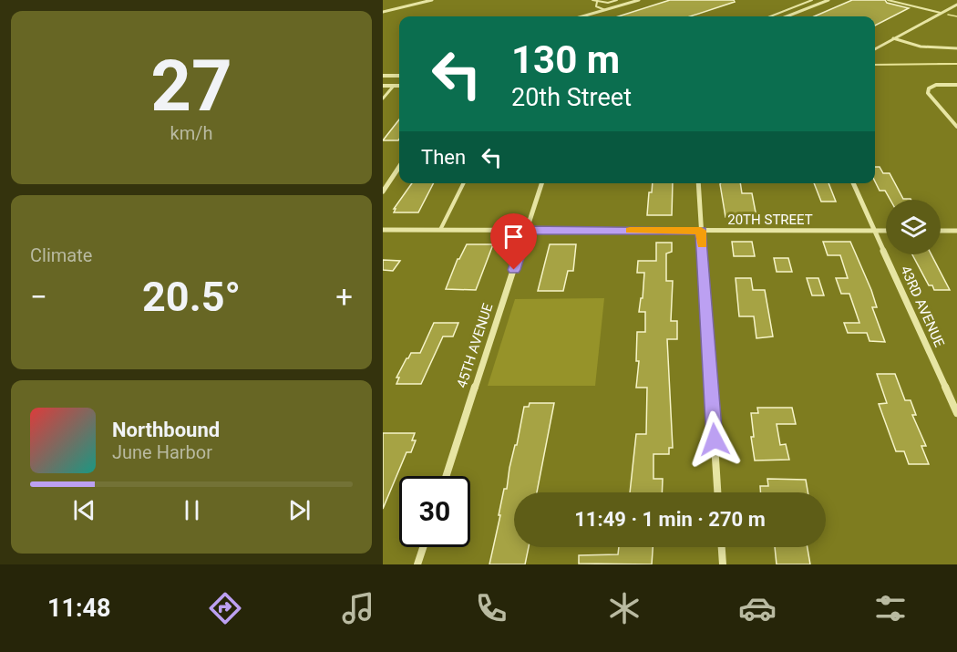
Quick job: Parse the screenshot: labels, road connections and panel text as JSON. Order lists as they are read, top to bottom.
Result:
{
  "streets": {
    "street": ["20TH STREET", "43RD AVENUE", "45TH AVENUE"]
  },
  "crossings": [
    ["20TH STREET", "43RD AVENUE"],
    ["20TH STREET", "45TH AVENUE"]
  ],
  "page": {
    "tile": [
      ["27", "km/h"],
      "Climate"
    ],
    "turn": ["130 m", "20th Street"],
    "then": "Then",
    "heat": ["−", "20.5°", "+"],
    "song": ["Northbound", "June Harbor"],
    "limit": "30",
    "trip": "11:49 · 1 min · 270 m",
    "tabs": "11:48"
  }
}
